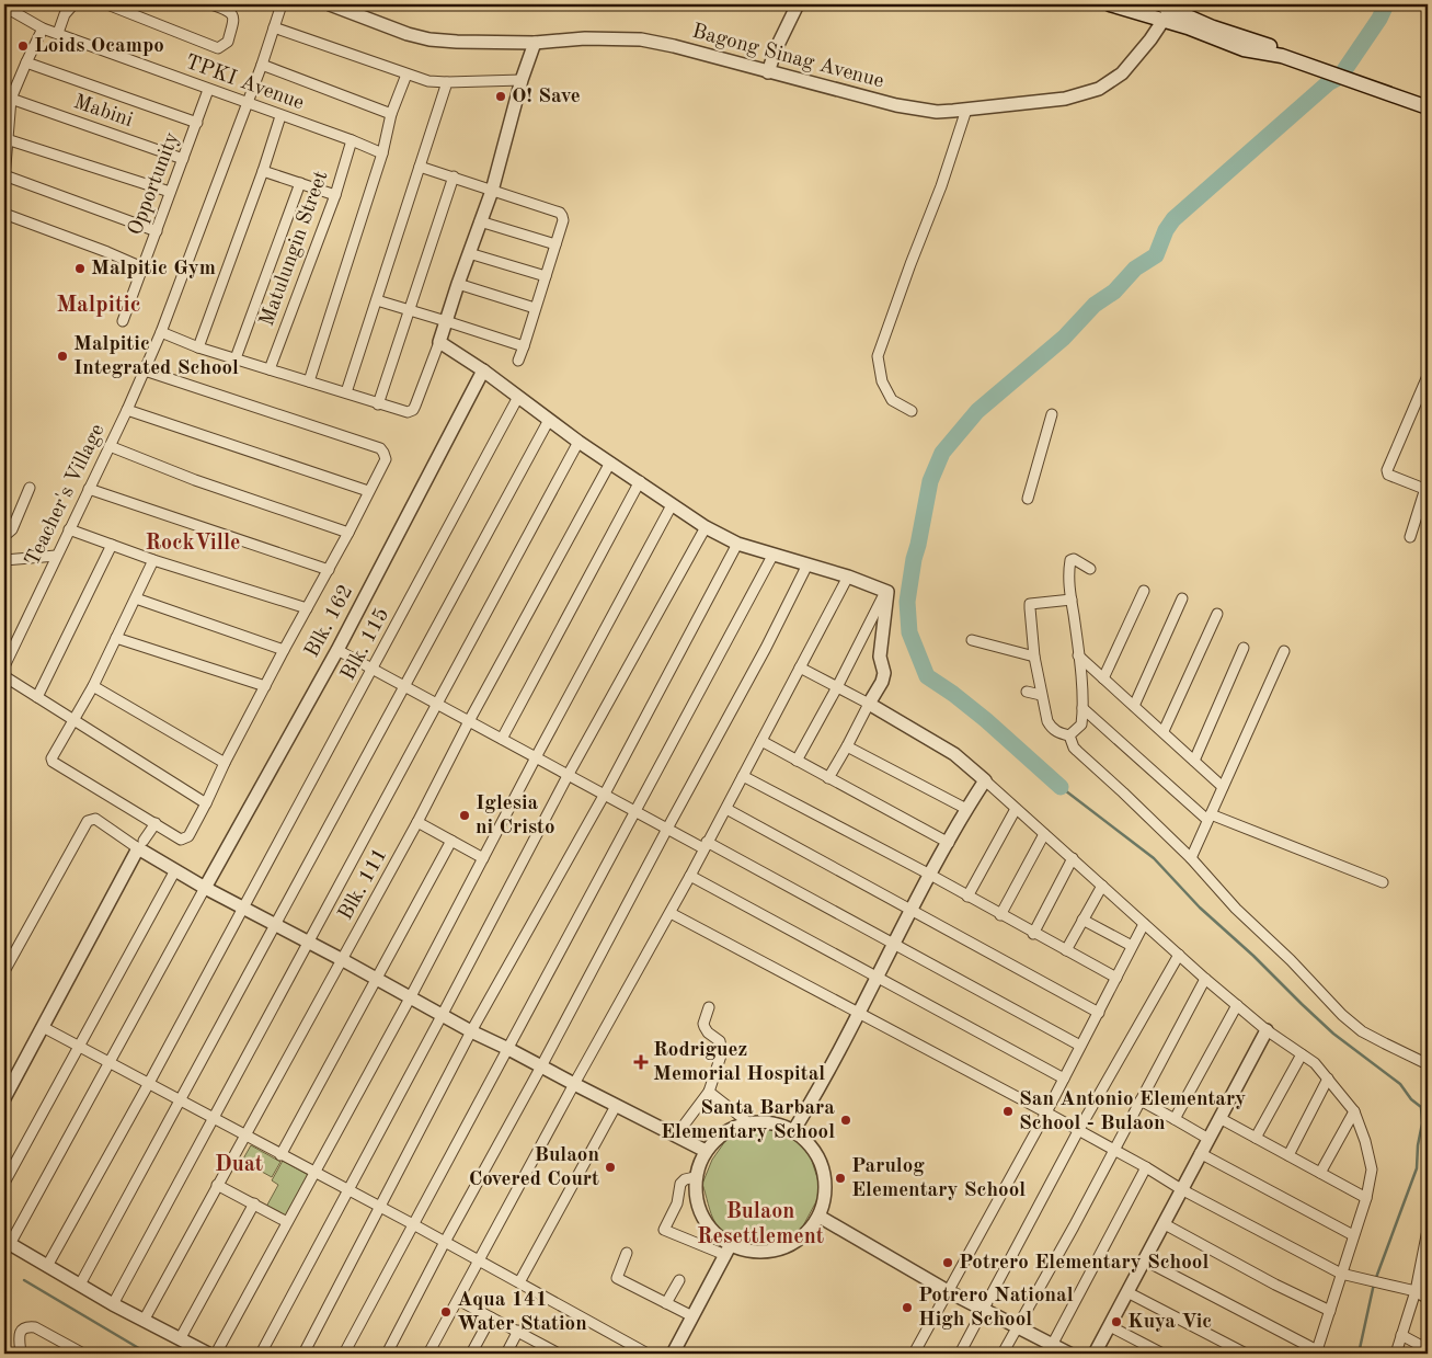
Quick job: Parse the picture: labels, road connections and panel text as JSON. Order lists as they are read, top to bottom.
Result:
{
  "streets": {
    "street": [
      "Bagong Sinag Avenue",
      "TPKI Avenue",
      "Mabini",
      "Opportunity",
      "Matulungin Street",
      "Teacher's Village",
      "Blk. 162",
      "Blk. 115",
      "Blk. 111"
    ]
  },
  "crossings": [
    ["TPKI Avenue", "Opportunity"],
    ["TPKI Avenue", "Matulungin Street"],
    ["TPKI Avenue", "Teacher's Village"],
    ["Mabini", "Opportunity"]
  ],
  "districts": [
    "Malpitic",
    "RockVille",
    "Duat",
    "Bulaon Resettlement"
  ],
  "places": {
    "other": [
      "Loids Ocampo",
      "O! Save",
      "Malpitic Gym",
      "Malpitic Integrated School",
      "Iglesia ni Cristo",
      "San Antonio Elementary School - Bulaon",
      "Santa Barbara Elementary School",
      "Bulaon Covered Court",
      "Parulog Elementary School",
      "Potrero Elementary School",
      "Potrero National High School",
      "Aqua 141 Water Station",
      "Kuya Vic"
    ],
    "health": ["Rodriguez Memorial Hospital"]
  }
}
